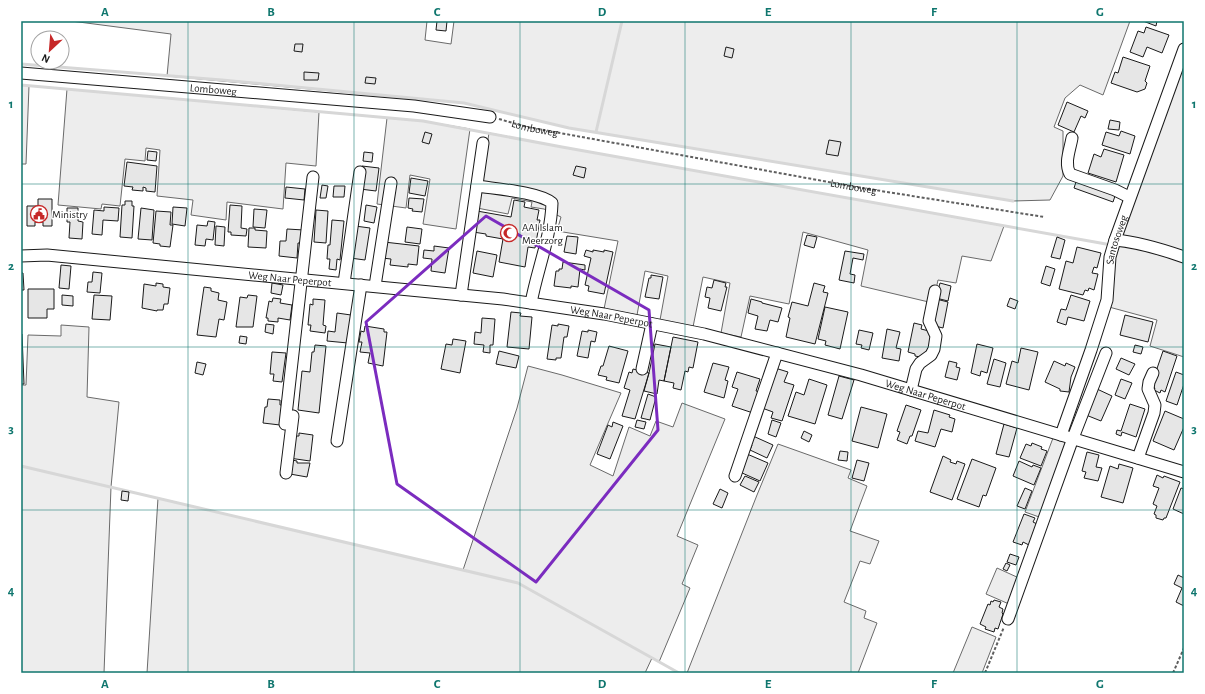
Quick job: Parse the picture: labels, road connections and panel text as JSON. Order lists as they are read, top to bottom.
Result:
{
  "streets": {
    "street": ["Lomboweg", "Santosoweg", "Weg Naar Peperpot"]
  },
  "crossings": [
    ["Santosoweg", "Weg Naar Peperpot"]
  ],
  "places": {
    "public building": ["Ministry"],
    "mosque": ["AAI Islam Meerzorg"]
  },
  "north": "bottom left",
  "grid": {
    "columns": [
      "A",
      "B",
      "C",
      "D",
      "E",
      "F",
      "G"
    ],
    "rows": [
      "1",
      "2",
      "3",
      "4"
    ]
  }
}
